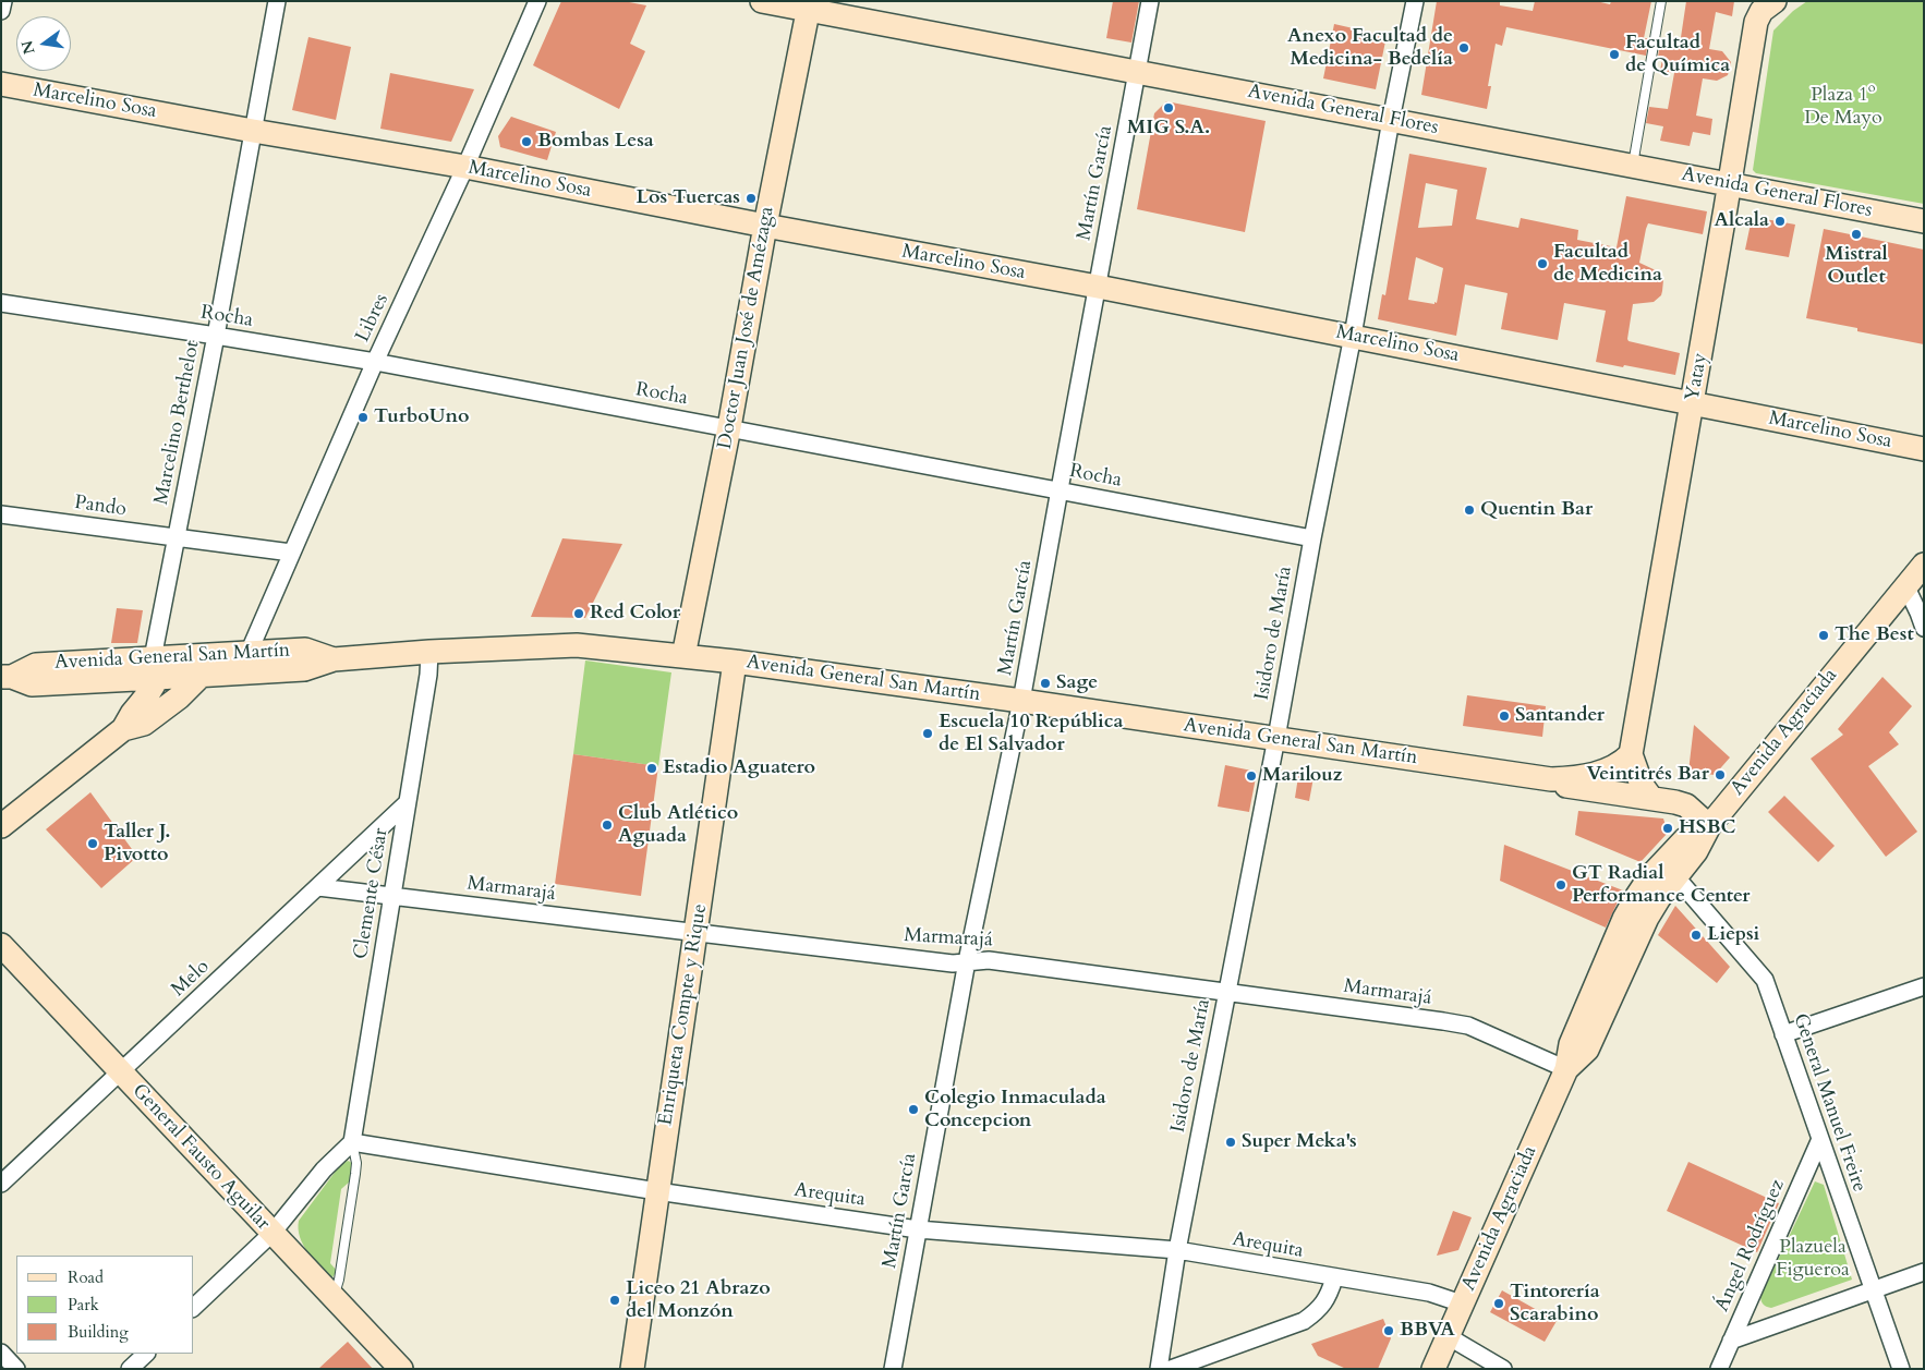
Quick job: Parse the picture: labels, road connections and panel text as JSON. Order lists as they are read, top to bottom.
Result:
{
  "streets": {
    "street": [
      "Marcelino Sosa",
      "Avenida General Flores",
      "Martín García",
      "Rocha",
      "Libres",
      "Doctor Juan José de Amézaga",
      "Yatay",
      "Marcelino Berthelot",
      "Pando",
      "Isidoro de María",
      "Avenida General San Martín",
      "Avenida Agraciada",
      "Marmarajá",
      "Clemente César",
      "Melo",
      "Enriqueta Compte y Rique",
      "General Manuel Freire",
      "General Fausto Aguilar",
      "Arequita",
      "Ángel Rodríguez"
    ]
  },
  "crossings": [
    ["Marcelino Sosa", "Martín García"],
    ["Marcelino Sosa", "Libres"],
    ["Marcelino Sosa", "Doctor Juan José de Amézaga"],
    ["Marcelino Sosa", "Yatay"],
    ["Marcelino Sosa", "Marcelino Berthelot"],
    ["Marcelino Sosa", "Isidoro de María"],
    ["Avenida General Flores", "Martín García"],
    ["Avenida General Flores", "Doctor Juan José de Amézaga"],
    ["Avenida General Flores", "Yatay"],
    ["Avenida General Flores", "Isidoro de María"],
    ["Martín García", "Rocha"],
    ["Martín García", "Avenida General San Martín"],
    ["Martín García", "Marmarajá"],
    ["Martín García", "Arequita"],
    ["Rocha", "Libres"],
    ["Rocha", "Doctor Juan José de Amézaga"],
    ["Rocha", "Marcelino Berthelot"],
    ["Rocha", "Isidoro de María"],
    ["Libres", "Pando"],
    ["Libres", "Avenida General San Martín"],
    ["Doctor Juan José de Amézaga", "Avenida General San Martín"],
    ["Yatay", "Avenida General San Martín"],
    ["Marcelino Berthelot", "Pando"],
    ["Marcelino Berthelot", "Avenida General San Martín"],
    ["Isidoro de María", "Avenida General San Martín"],
    ["Isidoro de María", "Marmarajá"],
    ["Isidoro de María", "Arequita"],
    ["Avenida General San Martín", "Avenida Agraciada"],
    ["Avenida General San Martín", "Clemente César"],
    ["Avenida General San Martín", "Enriqueta Compte y Rique"],
    ["Avenida Agraciada", "Marmarajá"],
    ["Avenida Agraciada", "General Manuel Freire"],
    ["Avenida Agraciada", "Arequita"],
    ["Marmarajá", "Clemente César"],
    ["Marmarajá", "Melo"],
    ["Marmarajá", "Enriqueta Compte y Rique"],
    ["Clemente César", "Melo"],
    ["Clemente César", "General Fausto Aguilar"],
    ["Clemente César", "Arequita"],
    ["Melo", "General Fausto Aguilar"],
    ["Enriqueta Compte y Rique", "Arequita"],
    ["General Manuel Freire", "Ángel Rodríguez"]
  ],
  "parks": ["Plaza 1º De Mayo", "Plazuela Figueroa"],
  "places": [
    "Anexo Facultad de Medicina- Bedelía",
    "Facultad de Química",
    "MIG S.A.",
    "Bombas Lesa",
    "Los Tuercas",
    "Alcala",
    "Mistral Outlet",
    "Facultad de Medicina",
    "TurboUno",
    "Quentin Bar",
    "Red Color",
    "The Best",
    "Sage",
    "Santander",
    "Escuela 10 República de El Salvador",
    "Estadio Aguatero",
    "Veintitrés Bar",
    "Marilouz",
    "Club Atlético Aguada",
    "HSBC",
    "Taller J. Pivotto",
    "GT Radial Performance Center",
    "Liepsi",
    "Colegio Inmaculada Concepcion",
    "Super Meka's",
    "Liceo 21 Abrazo del Monzón",
    "Tintorería Scarabino",
    "BBVA"
  ],
  "legend": ["Road", "Park", "Building"],
  "north": "left"
}
